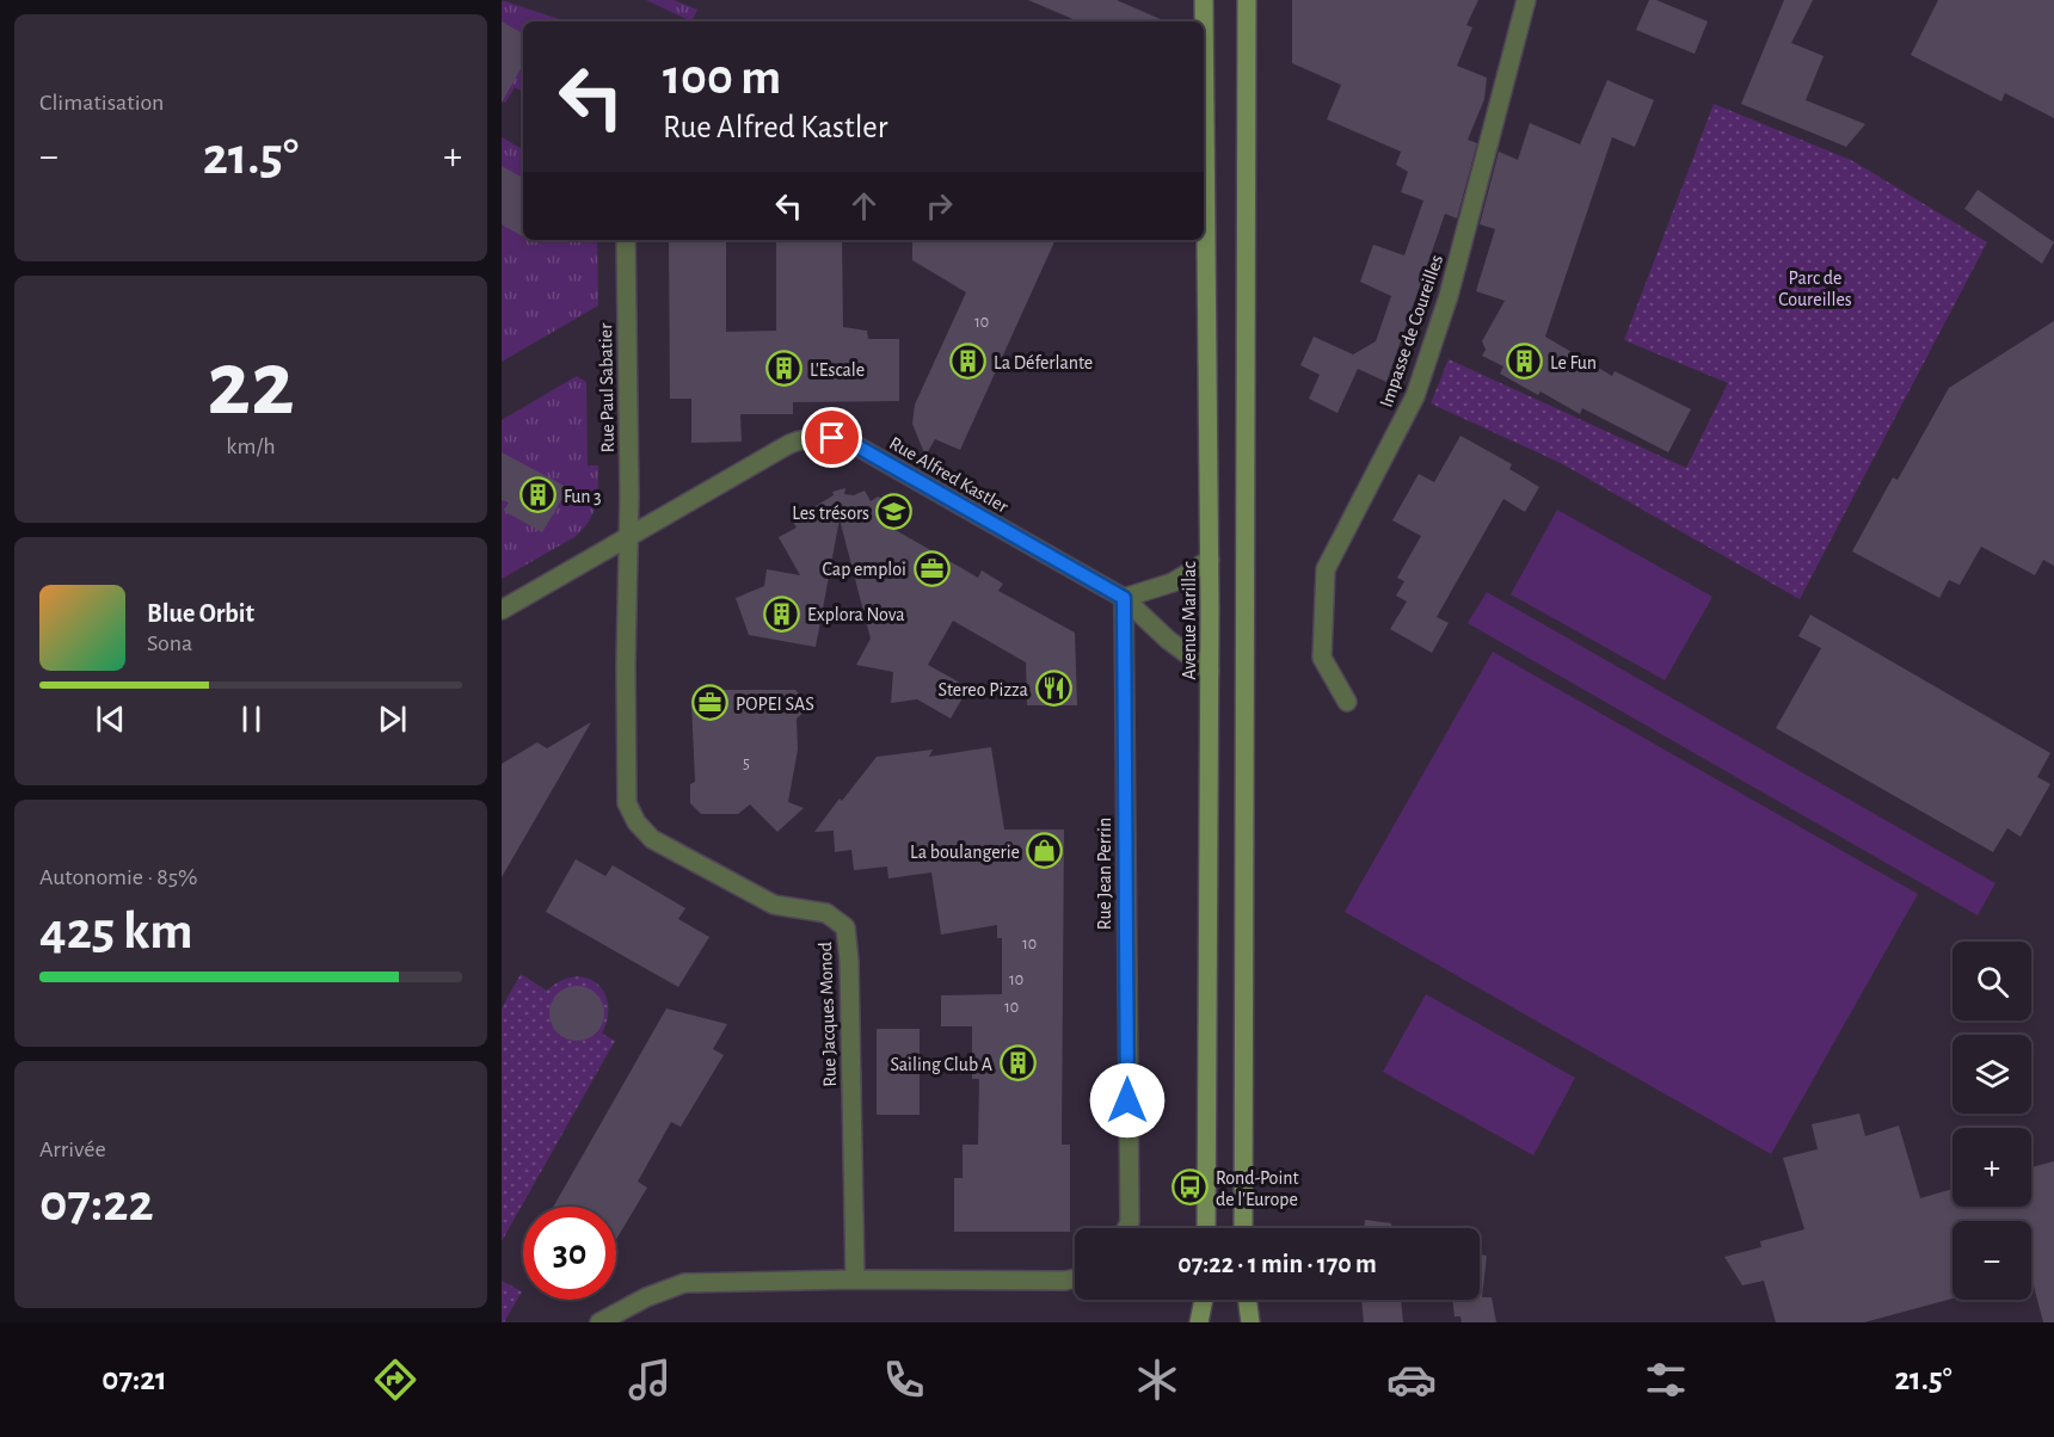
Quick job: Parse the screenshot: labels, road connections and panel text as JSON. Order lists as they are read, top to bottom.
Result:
{
  "streets": {
    "street": [
      "Impasse de Coureilles",
      "Rue Paul Sabatier",
      "Rue Alfred Kastler",
      "Avenue Marillac",
      "Rue Jean Perrin",
      "Rue Jacques Monod"
    ]
  },
  "crossings": [
    ["Rue Paul Sabatier", "Rue Alfred Kastler"],
    ["Rue Paul Sabatier", "Rue Jacques Monod"],
    ["Rue Alfred Kastler", "Avenue Marillac"],
    ["Rue Alfred Kastler", "Rue Jean Perrin"],
    ["Rue Alfred Kastler", "Rue Jacques Monod"]
  ],
  "parks": ["Parc de Coureilles"],
  "places": {
    "building": [
      "La Déferlante",
      "Le Fun",
      "L'Escale",
      "Fun 3",
      "Explora Nova",
      "Sailing Club A"
    ],
    "school or university": ["Les trésors"],
    "office": ["Cap emploi", "POPEI SAS"],
    "restaurant": ["Stereo Pizza"],
    "shop": ["La boulangerie"],
    "bus stop": ["Rond-Point de l'Europe"]
  },
  "house_numbers": [
    "10",
    "5",
    "10",
    "10",
    "10"
  ],
  "page": {
    "tile": [
      "Climatisation",
      ["22", "km/h"],
      ["Autonomie · 85%", "425 km"],
      ["Arrivée", "07:22"]
    ],
    "turn": ["100 m", "Rue Alfred Kastler"],
    "heat": ["−", "21.5°", "+"],
    "song": ["Blue Orbit", "Sona"],
    "map_buttons": ["+", "−"],
    "limit": "30",
    "trip": "07:22 · 1 min · 170 m",
    "tabs": ["07:21", "21.5°"]
  }
}
